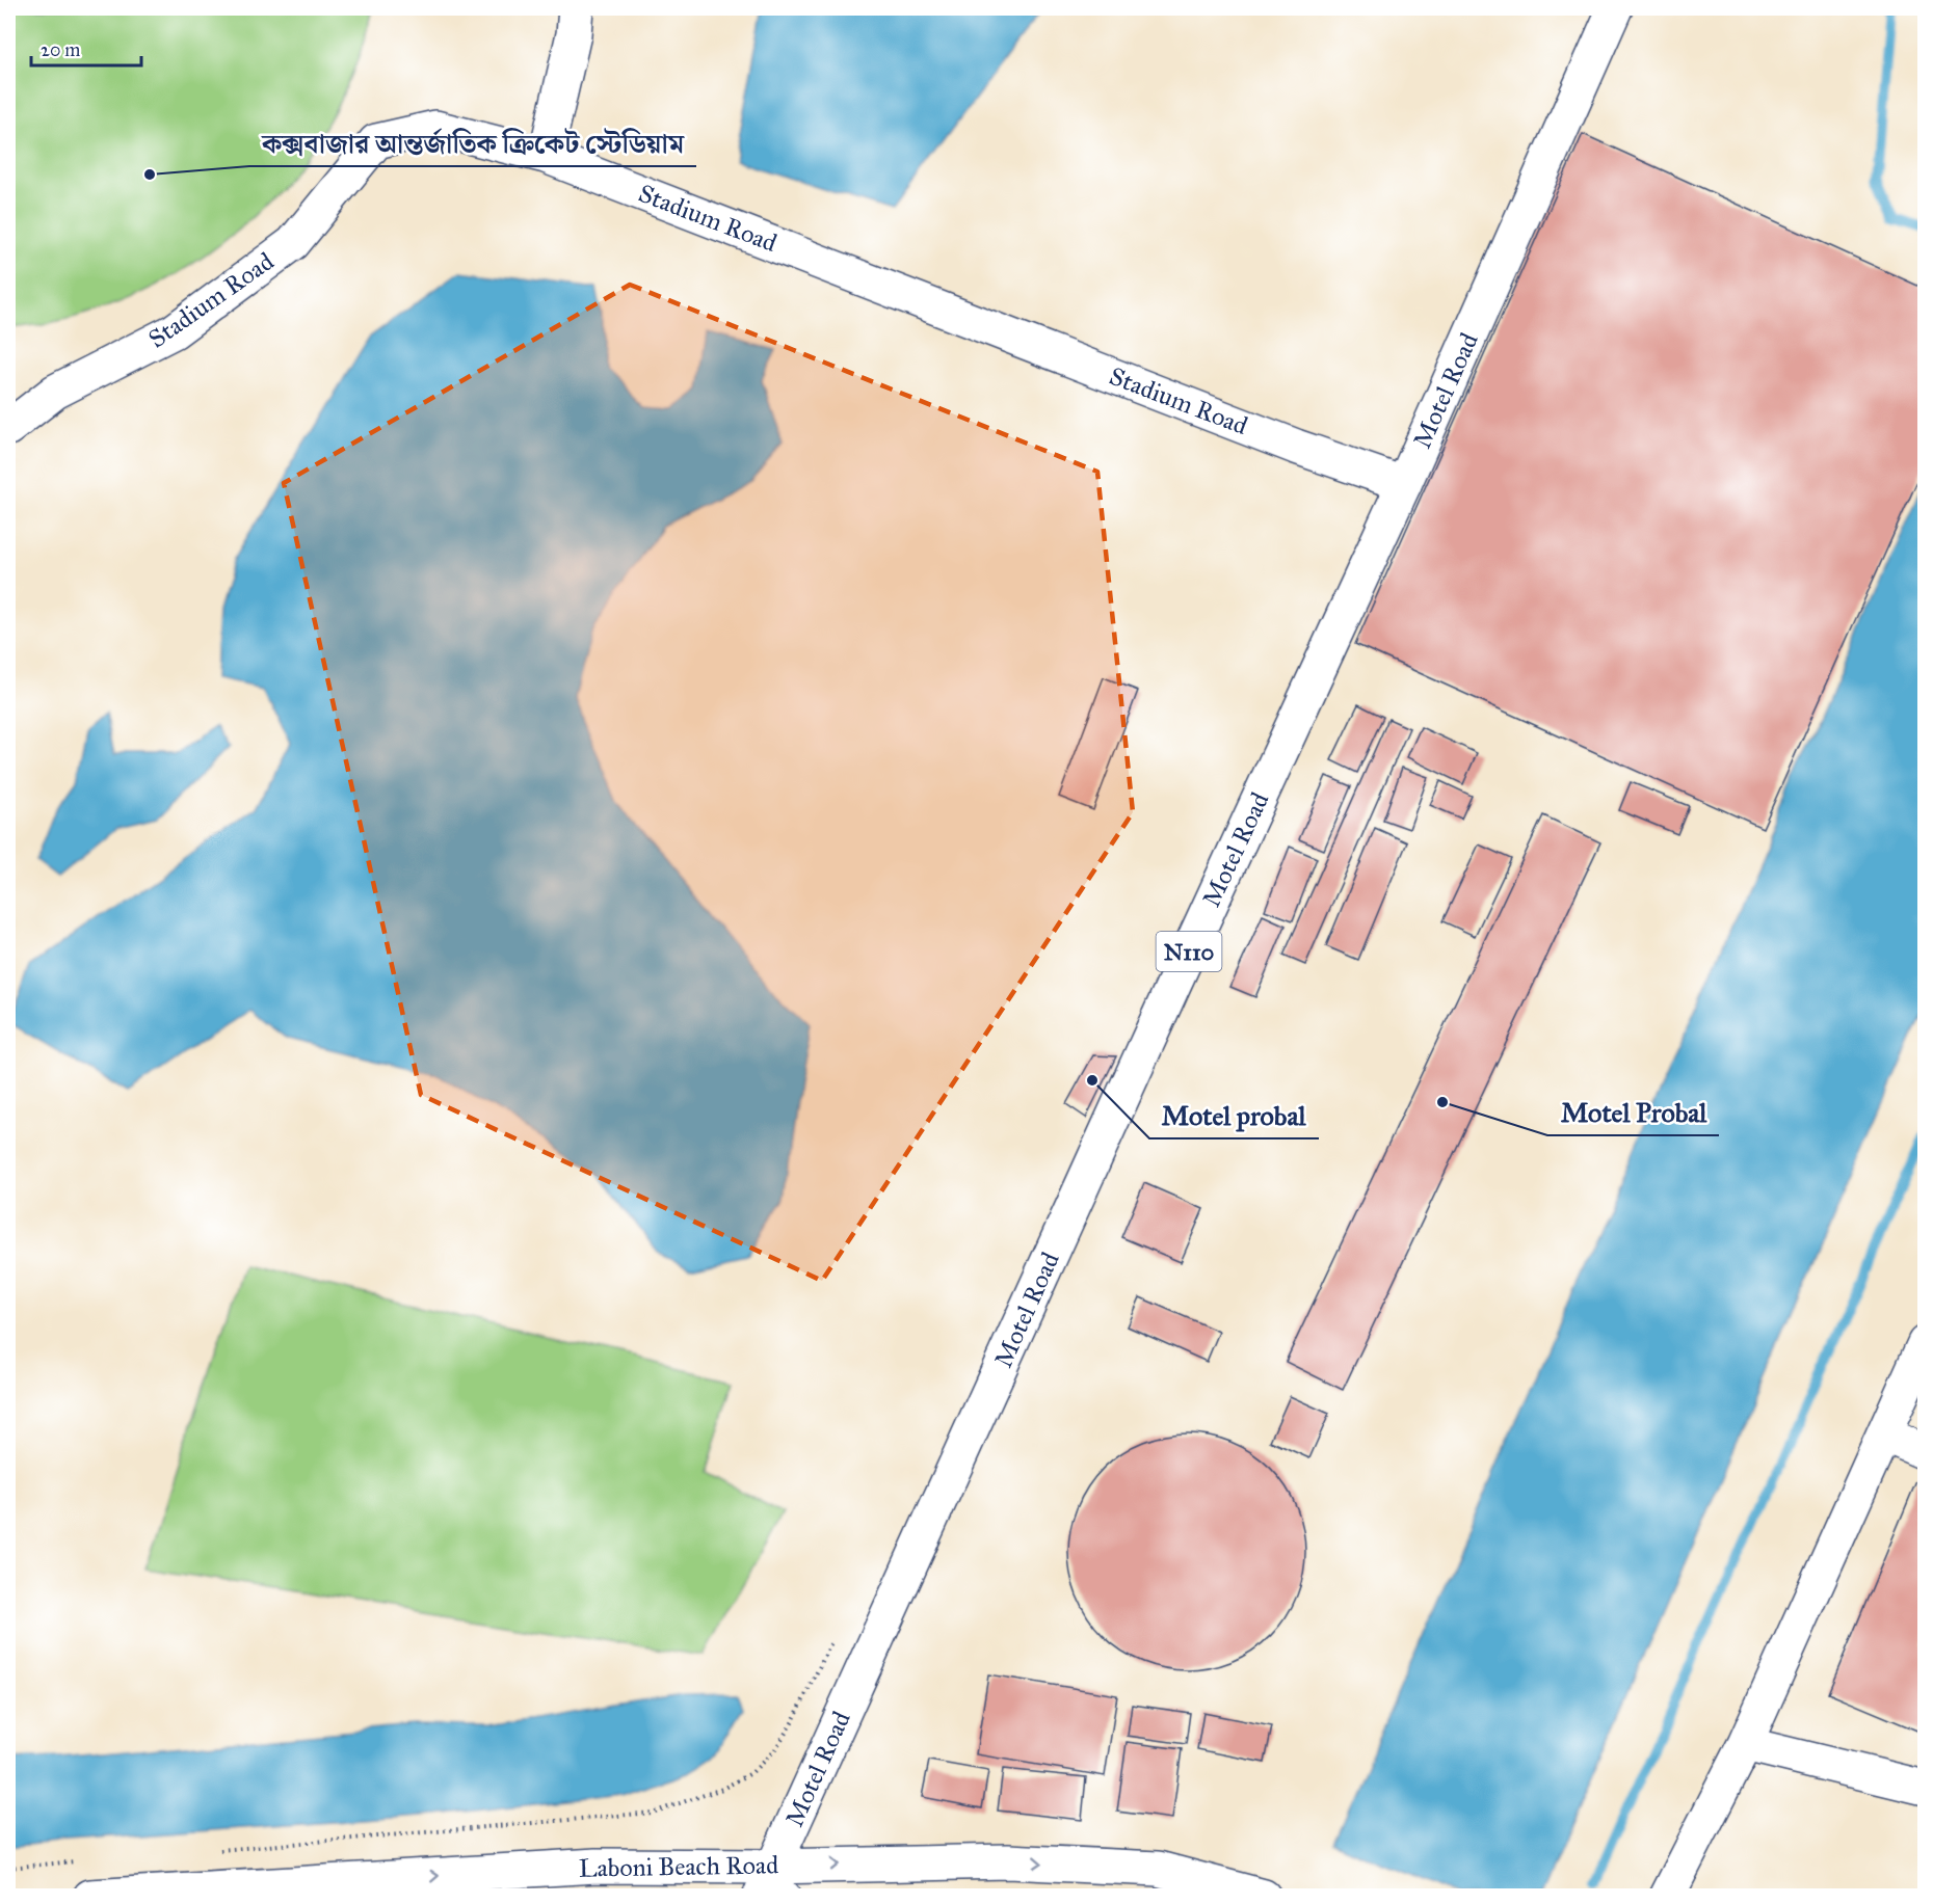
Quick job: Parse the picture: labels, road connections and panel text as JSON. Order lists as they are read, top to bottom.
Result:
{
  "streets": {
    "main road": [
      "Stadium Road",
      "Motel Road",
      "N110",
      "Laboni Beach Road"
    ]
  },
  "crossings": [
    ["Stadium Road", "Motel Road"],
    ["Motel Road", "Laboni Beach Road"]
  ],
  "one_way": ["Laboni Beach Road"],
  "places": ["কক্সবাজার আন্তর্জাতিক ক্রিকেট স্টেডিয়াম", "Motel probal", "Motel Probal"],
  "scale_bar": "20 m"
}
